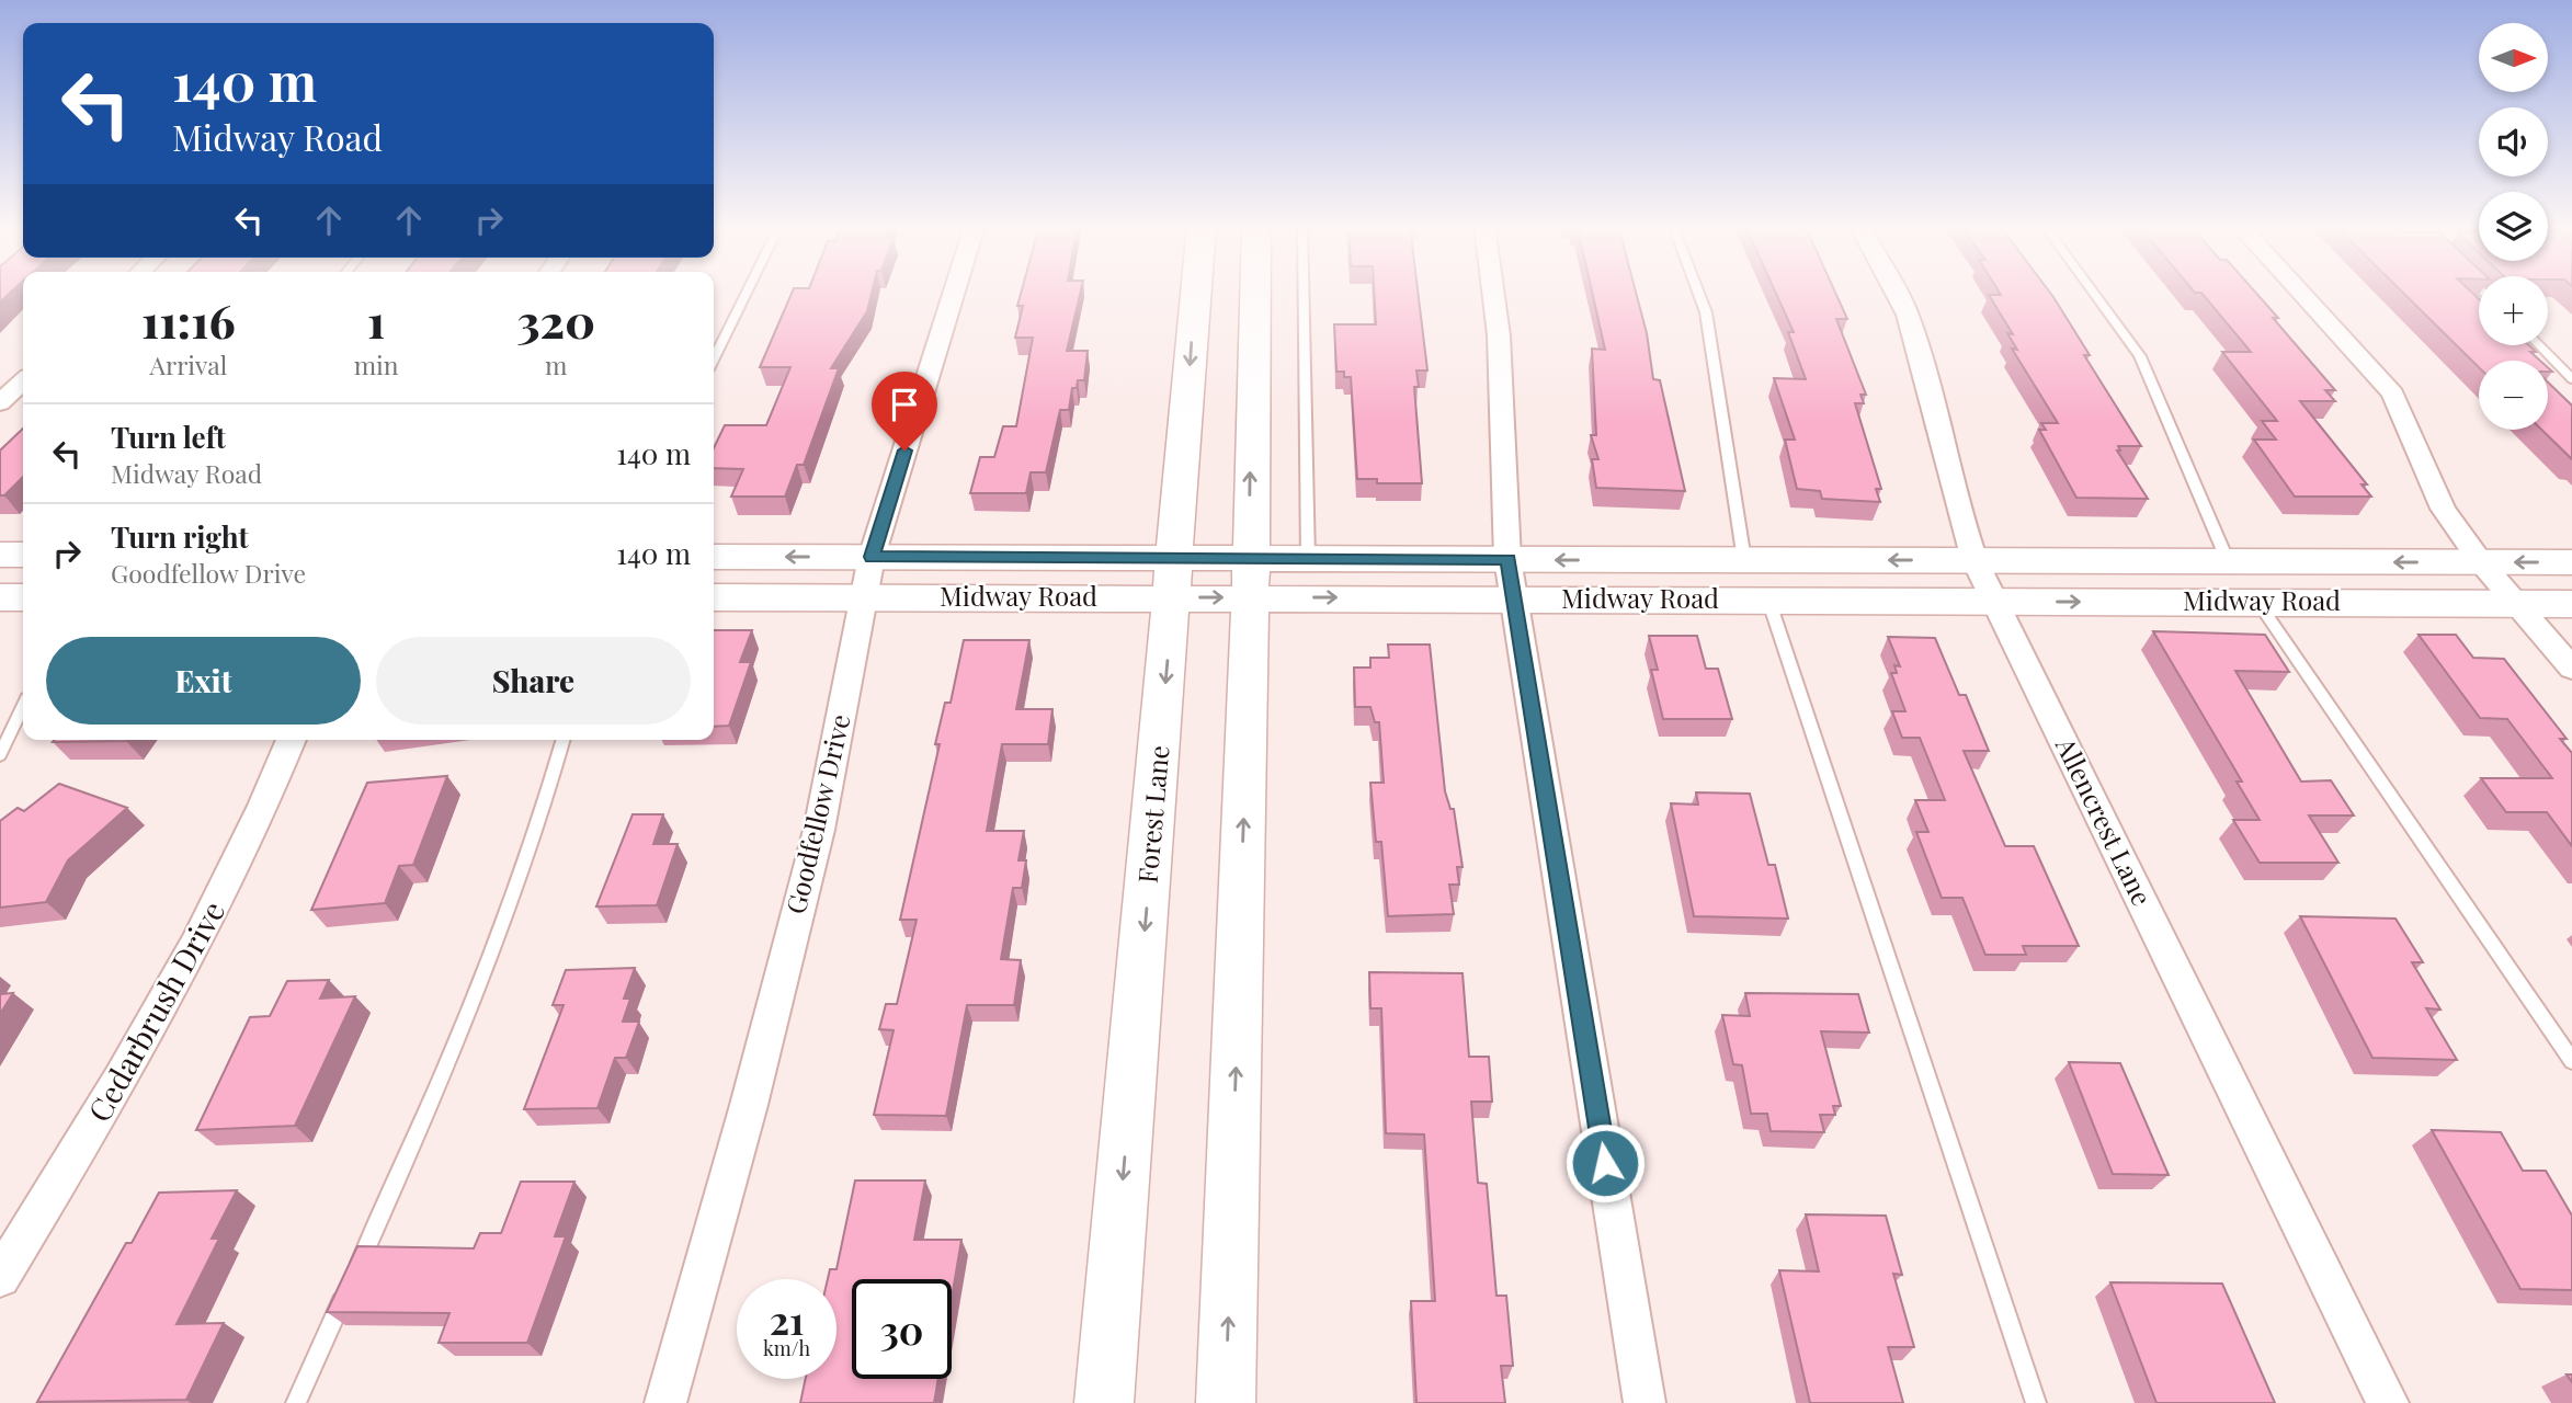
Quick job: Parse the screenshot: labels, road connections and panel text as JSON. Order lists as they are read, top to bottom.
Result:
{
  "streets": {
    "main road": ["Midway Road", "Forest Lane"],
    "street": ["Goodfellow Drive", "Allencrest Lane", "Cedarbrush Drive"]
  },
  "crossings": [
    ["Midway Road", "Goodfellow Drive"],
    ["Midway Road", "Forest Lane"],
    ["Midway Road", "Allencrest Lane"]
  ],
  "north": "right",
  "page": {
    "map_buttons": ["+", "−"],
    "turn": ["140 m", "Midway Road"],
    "eta": [
      "11:16",
      "Arrival",
      "1",
      "min",
      "320",
      "m"
    ],
    "list": [
      {
        "name": "Turn left",
        "note": "Midway Road",
        "value": "140 m"
      },
      {
        "name": "Turn right",
        "note": "Goodfellow Drive",
        "value": "140 m"
      }
    ],
    "buttons": ["Exit", "Share"],
    "speed": "21 km/h",
    "limit": "30"
  }
}
